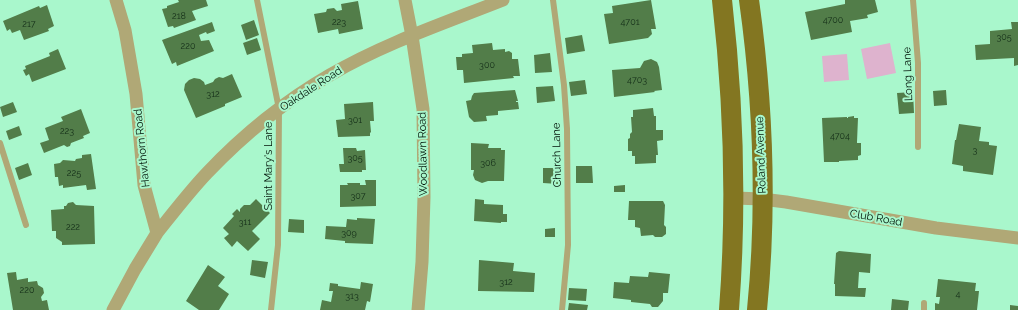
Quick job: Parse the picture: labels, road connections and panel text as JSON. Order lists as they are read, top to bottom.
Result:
{
  "streets": {
    "main road": ["Roland Avenue"],
    "street": [
      "Oakdale Road",
      "Hawthorn Road",
      "Woodlawn Road",
      "Club Road"
    ],
    "lane": ["Long Lane", "Church Lane", "Saint Mary's Lane"]
  },
  "crossings": [
    ["Oakdale Road", "Hawthorn Road"],
    ["Oakdale Road", "Woodlawn Road"],
    ["Oakdale Road", "Saint Mary's Lane"],
    ["Roland Avenue", "Club Road"]
  ],
  "house_numbers": [
    "218",
    "4700",
    "223",
    "4701",
    "217",
    "305",
    "220",
    "300",
    "4703",
    "312",
    "301",
    "223",
    "4704",
    "3",
    "305",
    "306",
    "225",
    "307",
    "311",
    "222",
    "309",
    "312",
    "220",
    "4",
    "313"
  ]
}
